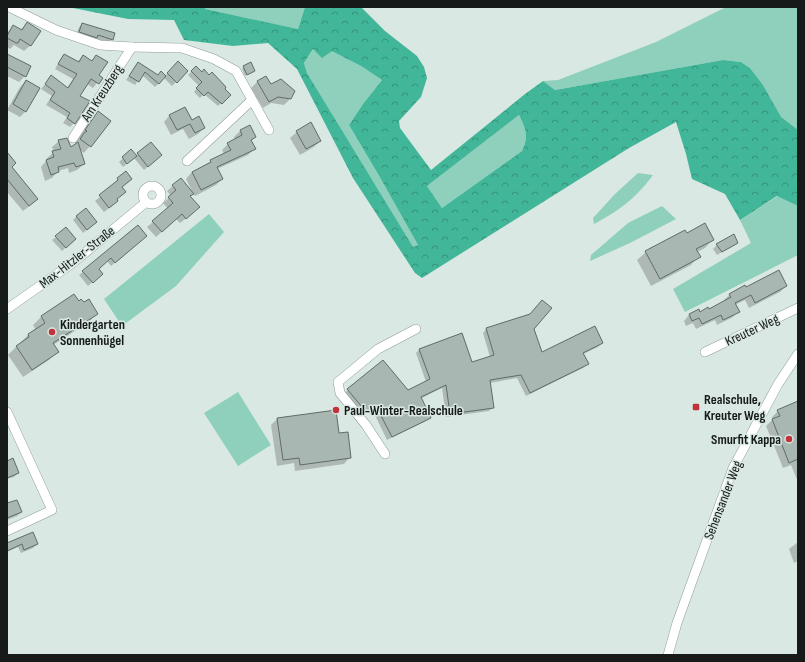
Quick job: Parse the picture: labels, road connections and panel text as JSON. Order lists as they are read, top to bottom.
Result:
{
  "streets": {
    "street": [
      "Am Kreuzberg",
      "Max-Hitzler-Straße",
      "Kreuter Weg",
      "Sehensander Weg"
    ]
  },
  "places": {
    "other": ["Kindergarten Sonnenhügel", "Paul-Winter-Realschule", "Smurfit Kappa"],
    "transit": ["Realschule, Kreuter Weg"]
  }
}
